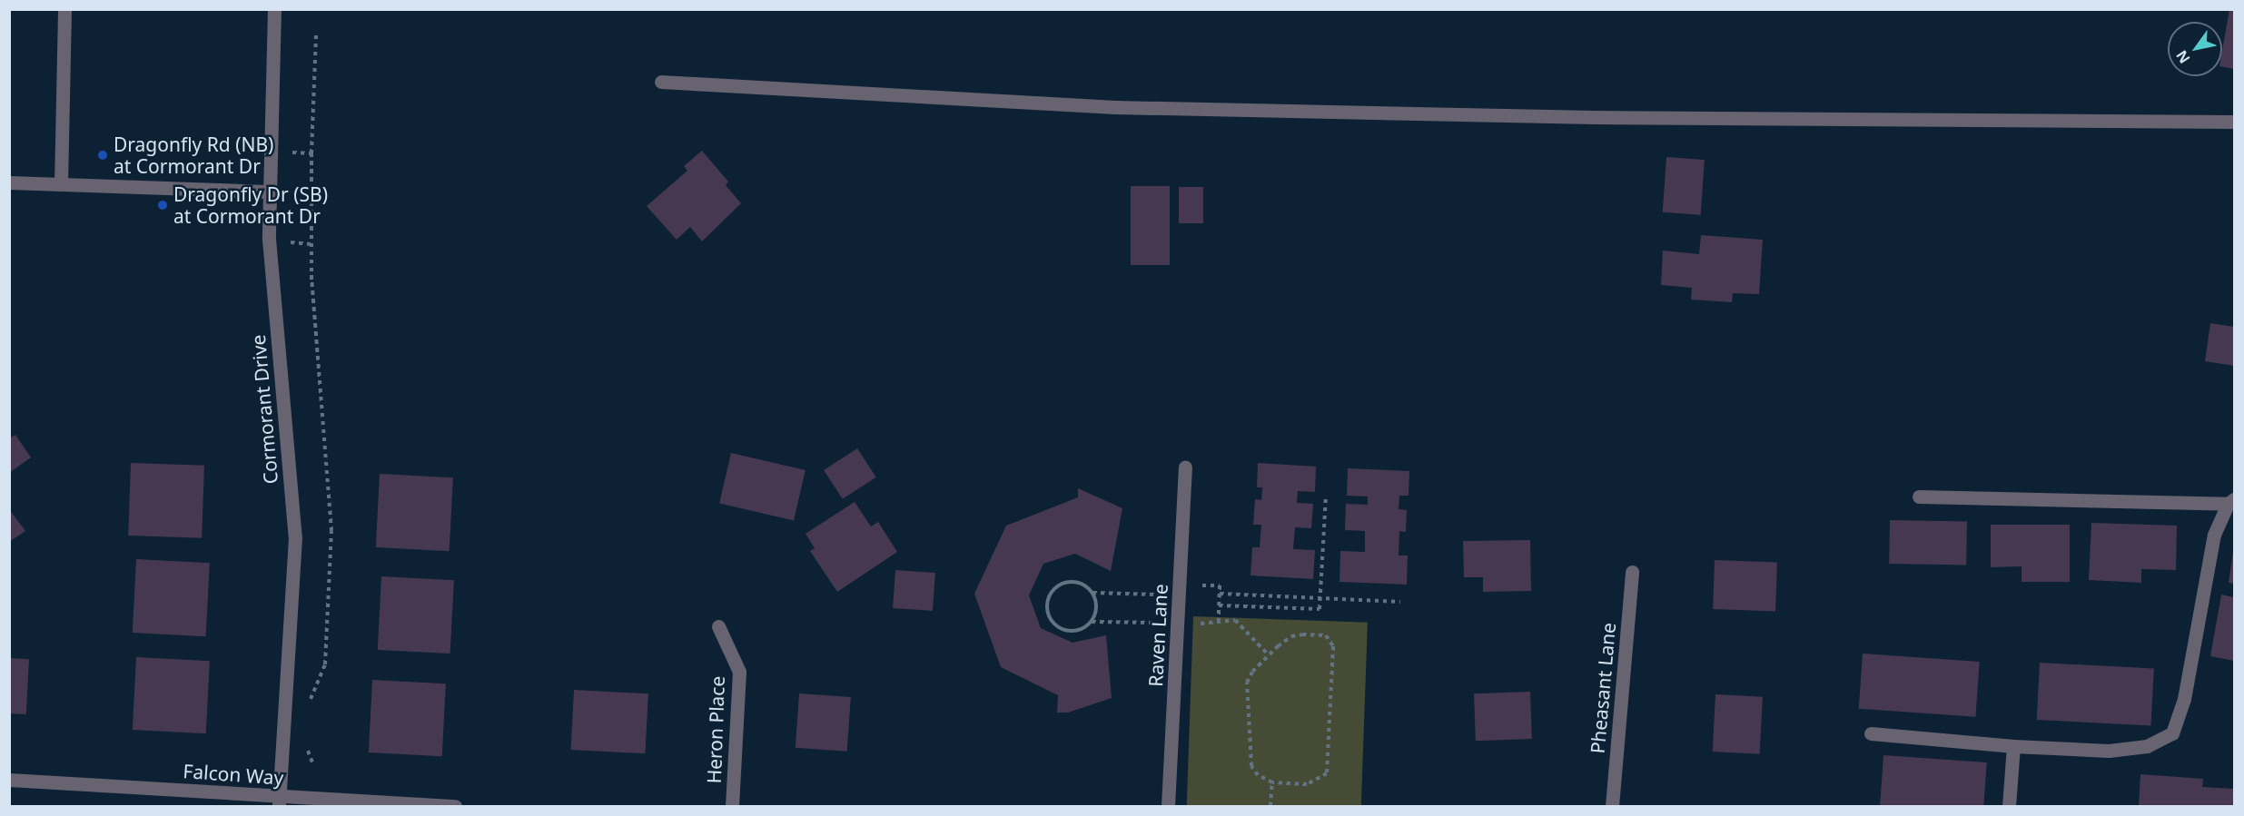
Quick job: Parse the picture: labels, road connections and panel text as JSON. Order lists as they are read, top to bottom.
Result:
{
  "streets": {
    "street": [
      "Cormorant Drive",
      "Raven Lane",
      "Pheasant Lane",
      "Heron Place",
      "Falcon Way"
    ]
  },
  "crossings": [
    ["Cormorant Drive", "Falcon Way"]
  ],
  "places": ["Dragonfly Rd (NB) at Cormorant Dr", "Dragonfly Dr (SB) at Cormorant Dr"],
  "north": "bottom left"
}
